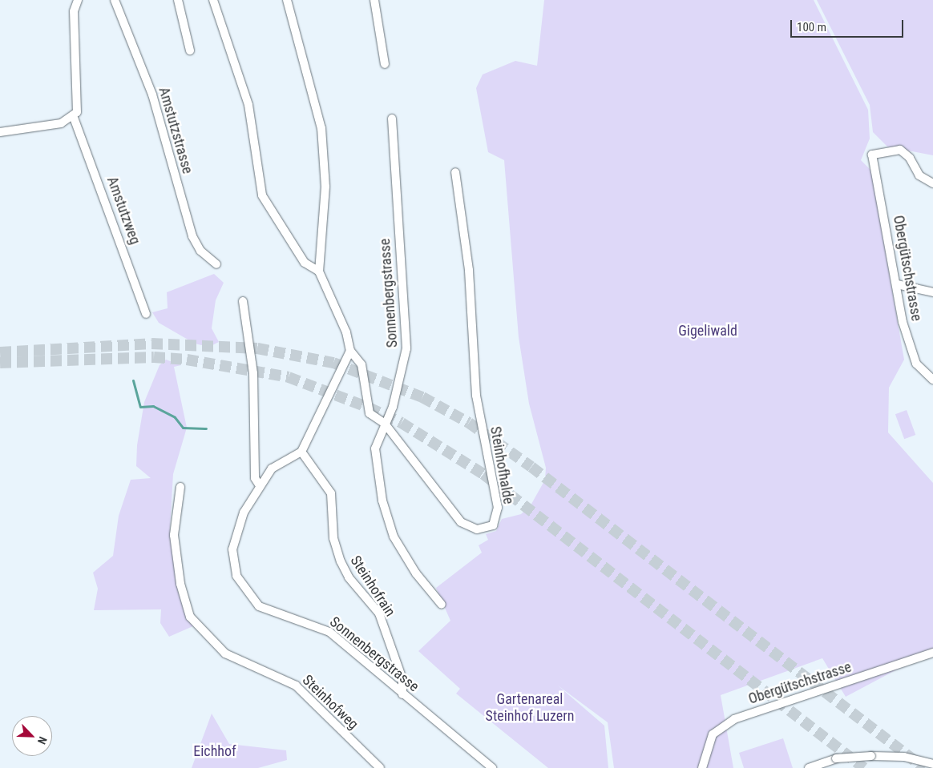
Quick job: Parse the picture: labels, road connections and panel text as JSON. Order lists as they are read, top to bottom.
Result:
{
  "streets": {
    "street": [
      "Amstutzstrasse",
      "Amstutzweg",
      "Obergütschstrasse",
      "Sonnenbergstrasse",
      "Steinhofhalde",
      "Steinhofrain",
      "Steinhofweg"
    ]
  },
  "crossings": [
    ["Sonnenbergstrasse", "Steinhofhalde"],
    ["Sonnenbergstrasse", "Steinhofrain"]
  ],
  "parks": ["Gigeliwald", "Gartenareal Steinhof Luzern", "Eichhof"],
  "scale_bar": "100 m",
  "north": "bottom right"
}
